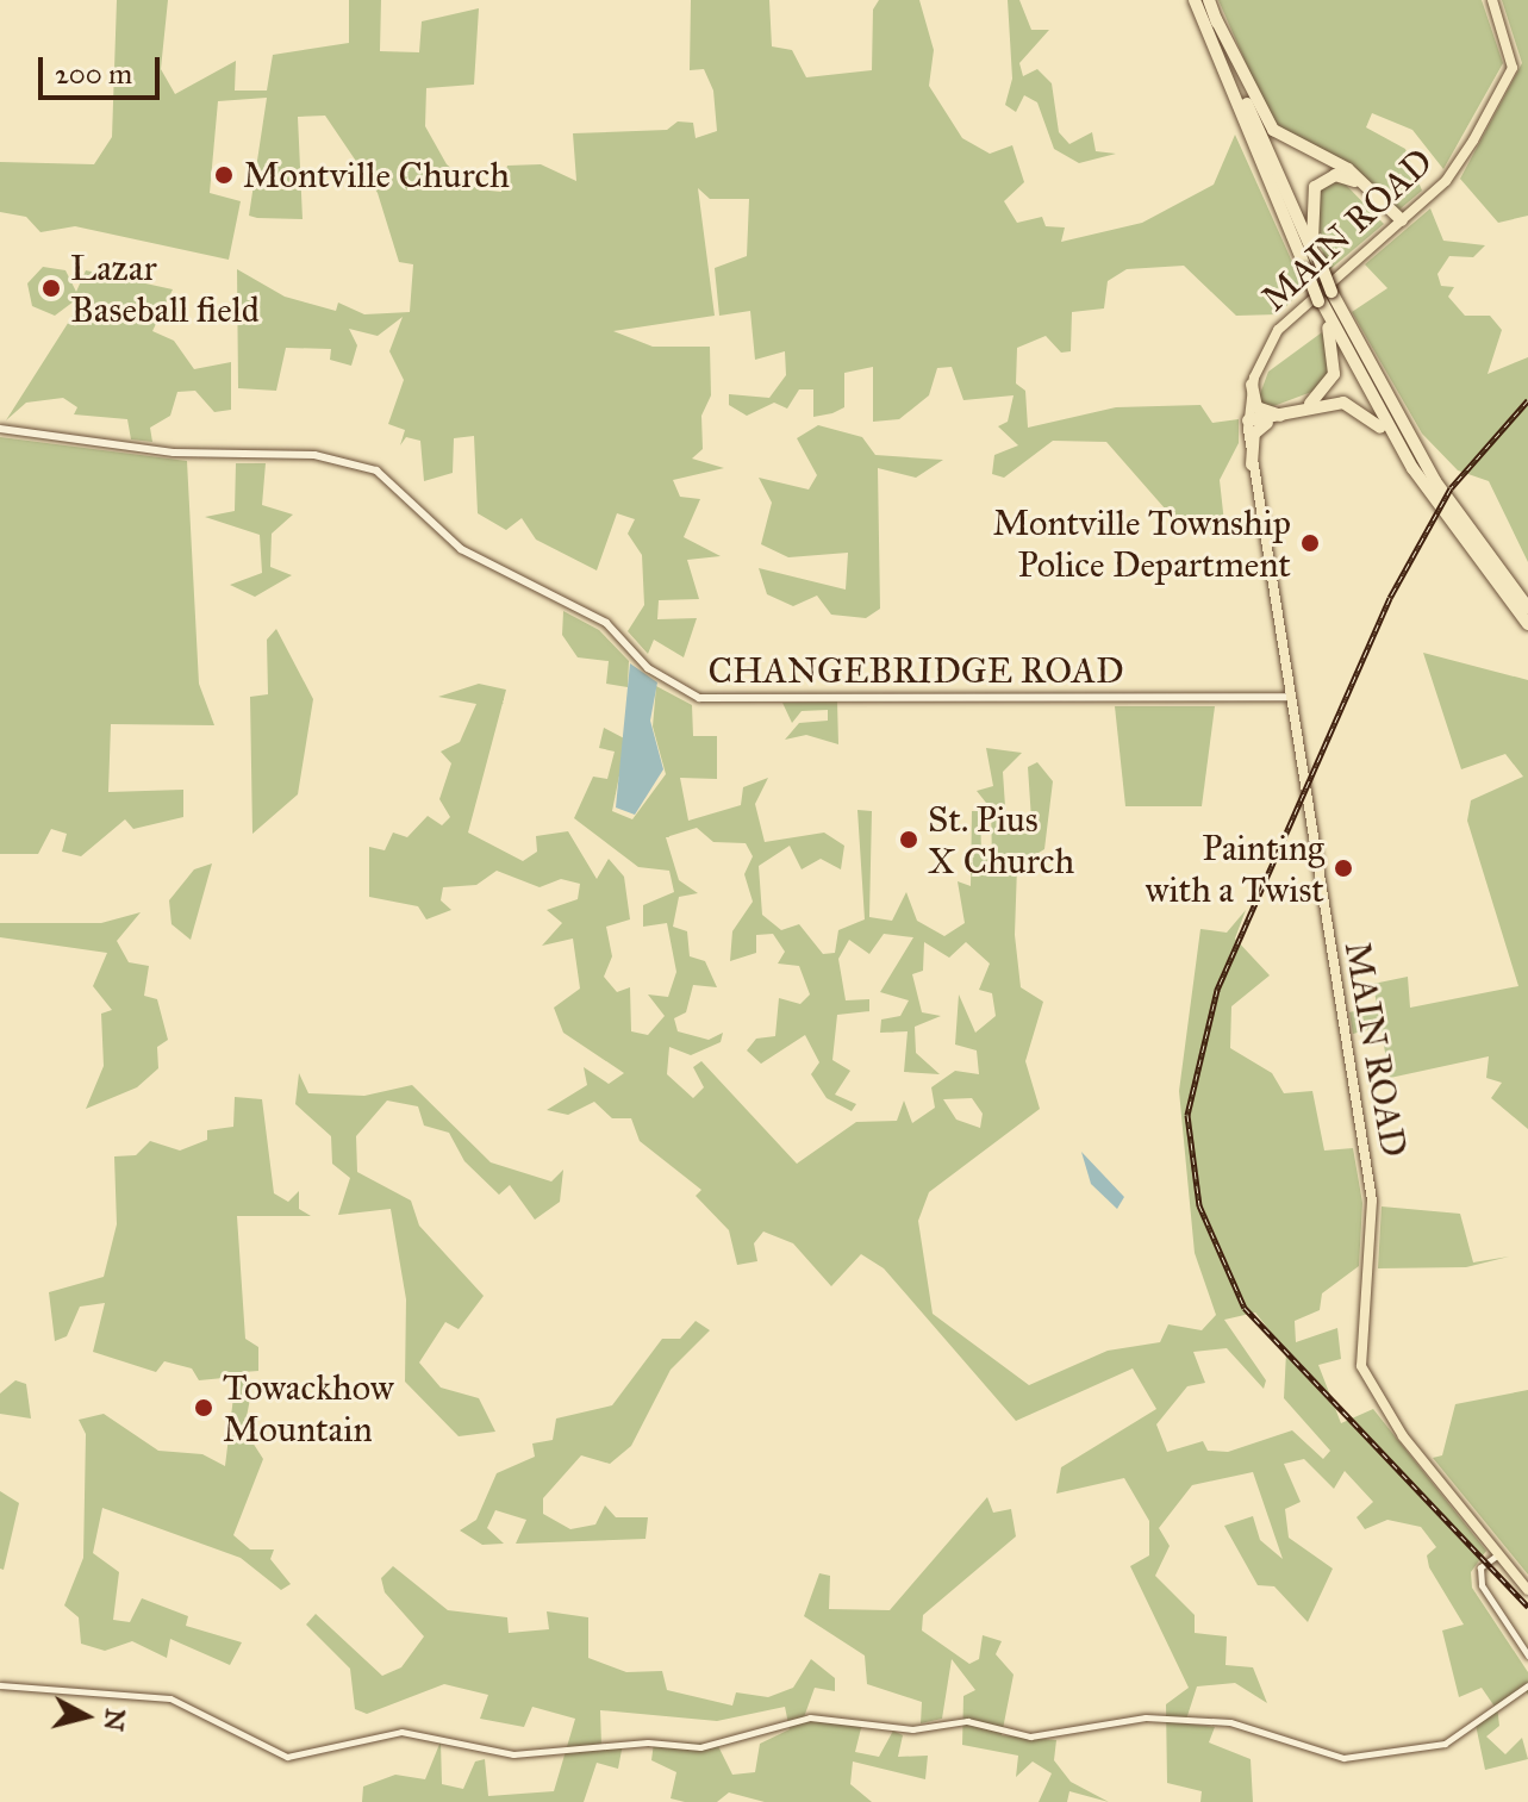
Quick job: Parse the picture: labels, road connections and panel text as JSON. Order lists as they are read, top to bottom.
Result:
{
  "streets": {
    "main road": ["MAIN ROAD", "CHANGEBRIDGE ROAD"]
  },
  "crossings": [
    ["MAIN ROAD", "CHANGEBRIDGE ROAD"]
  ],
  "places": [
    "Montville Church",
    "Lazar Baseball field",
    "Montville Township Police Department",
    "St. Pius X Church",
    "Painting with a Twist",
    "Towackhow Mountain"
  ],
  "scale_bar": "200 m",
  "north": "right"
}
